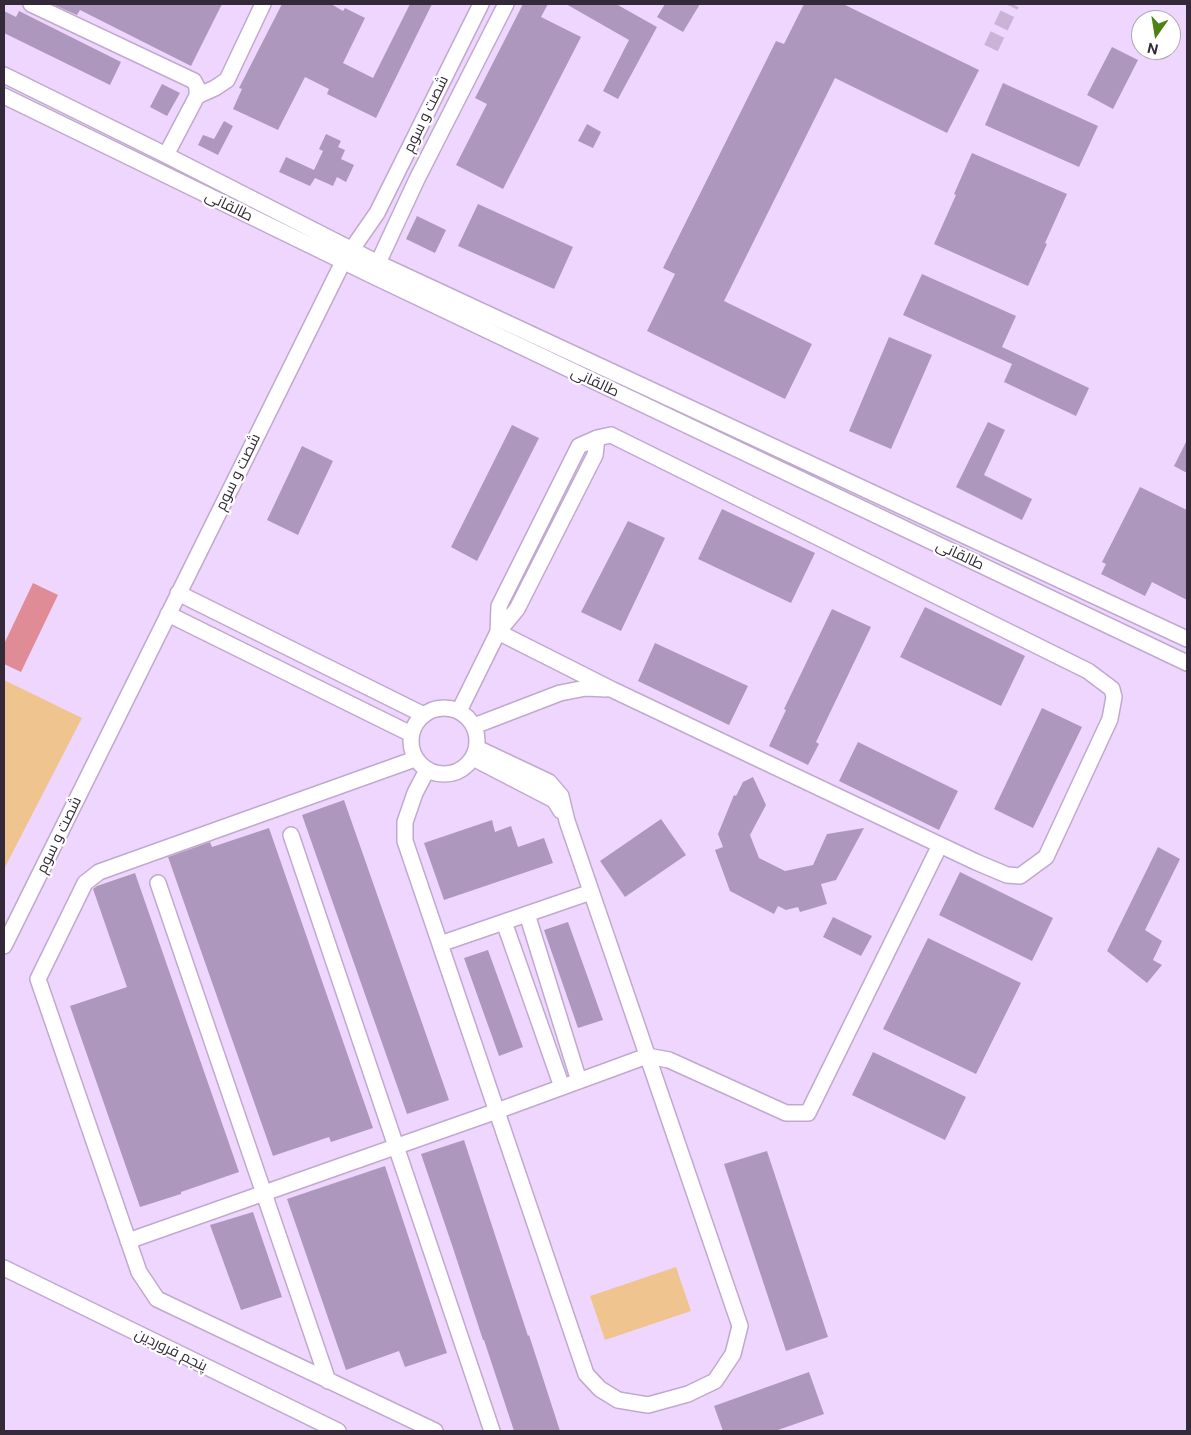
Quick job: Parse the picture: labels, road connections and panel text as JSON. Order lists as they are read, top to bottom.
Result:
{
  "streets": {
    "street": ["شصت و سوم", "طالقانی", "پنجم فروردین"]
  },
  "crossings": [
    ["شصت و سوم", "طالقانی"]
  ],
  "north": "bottom"
}
